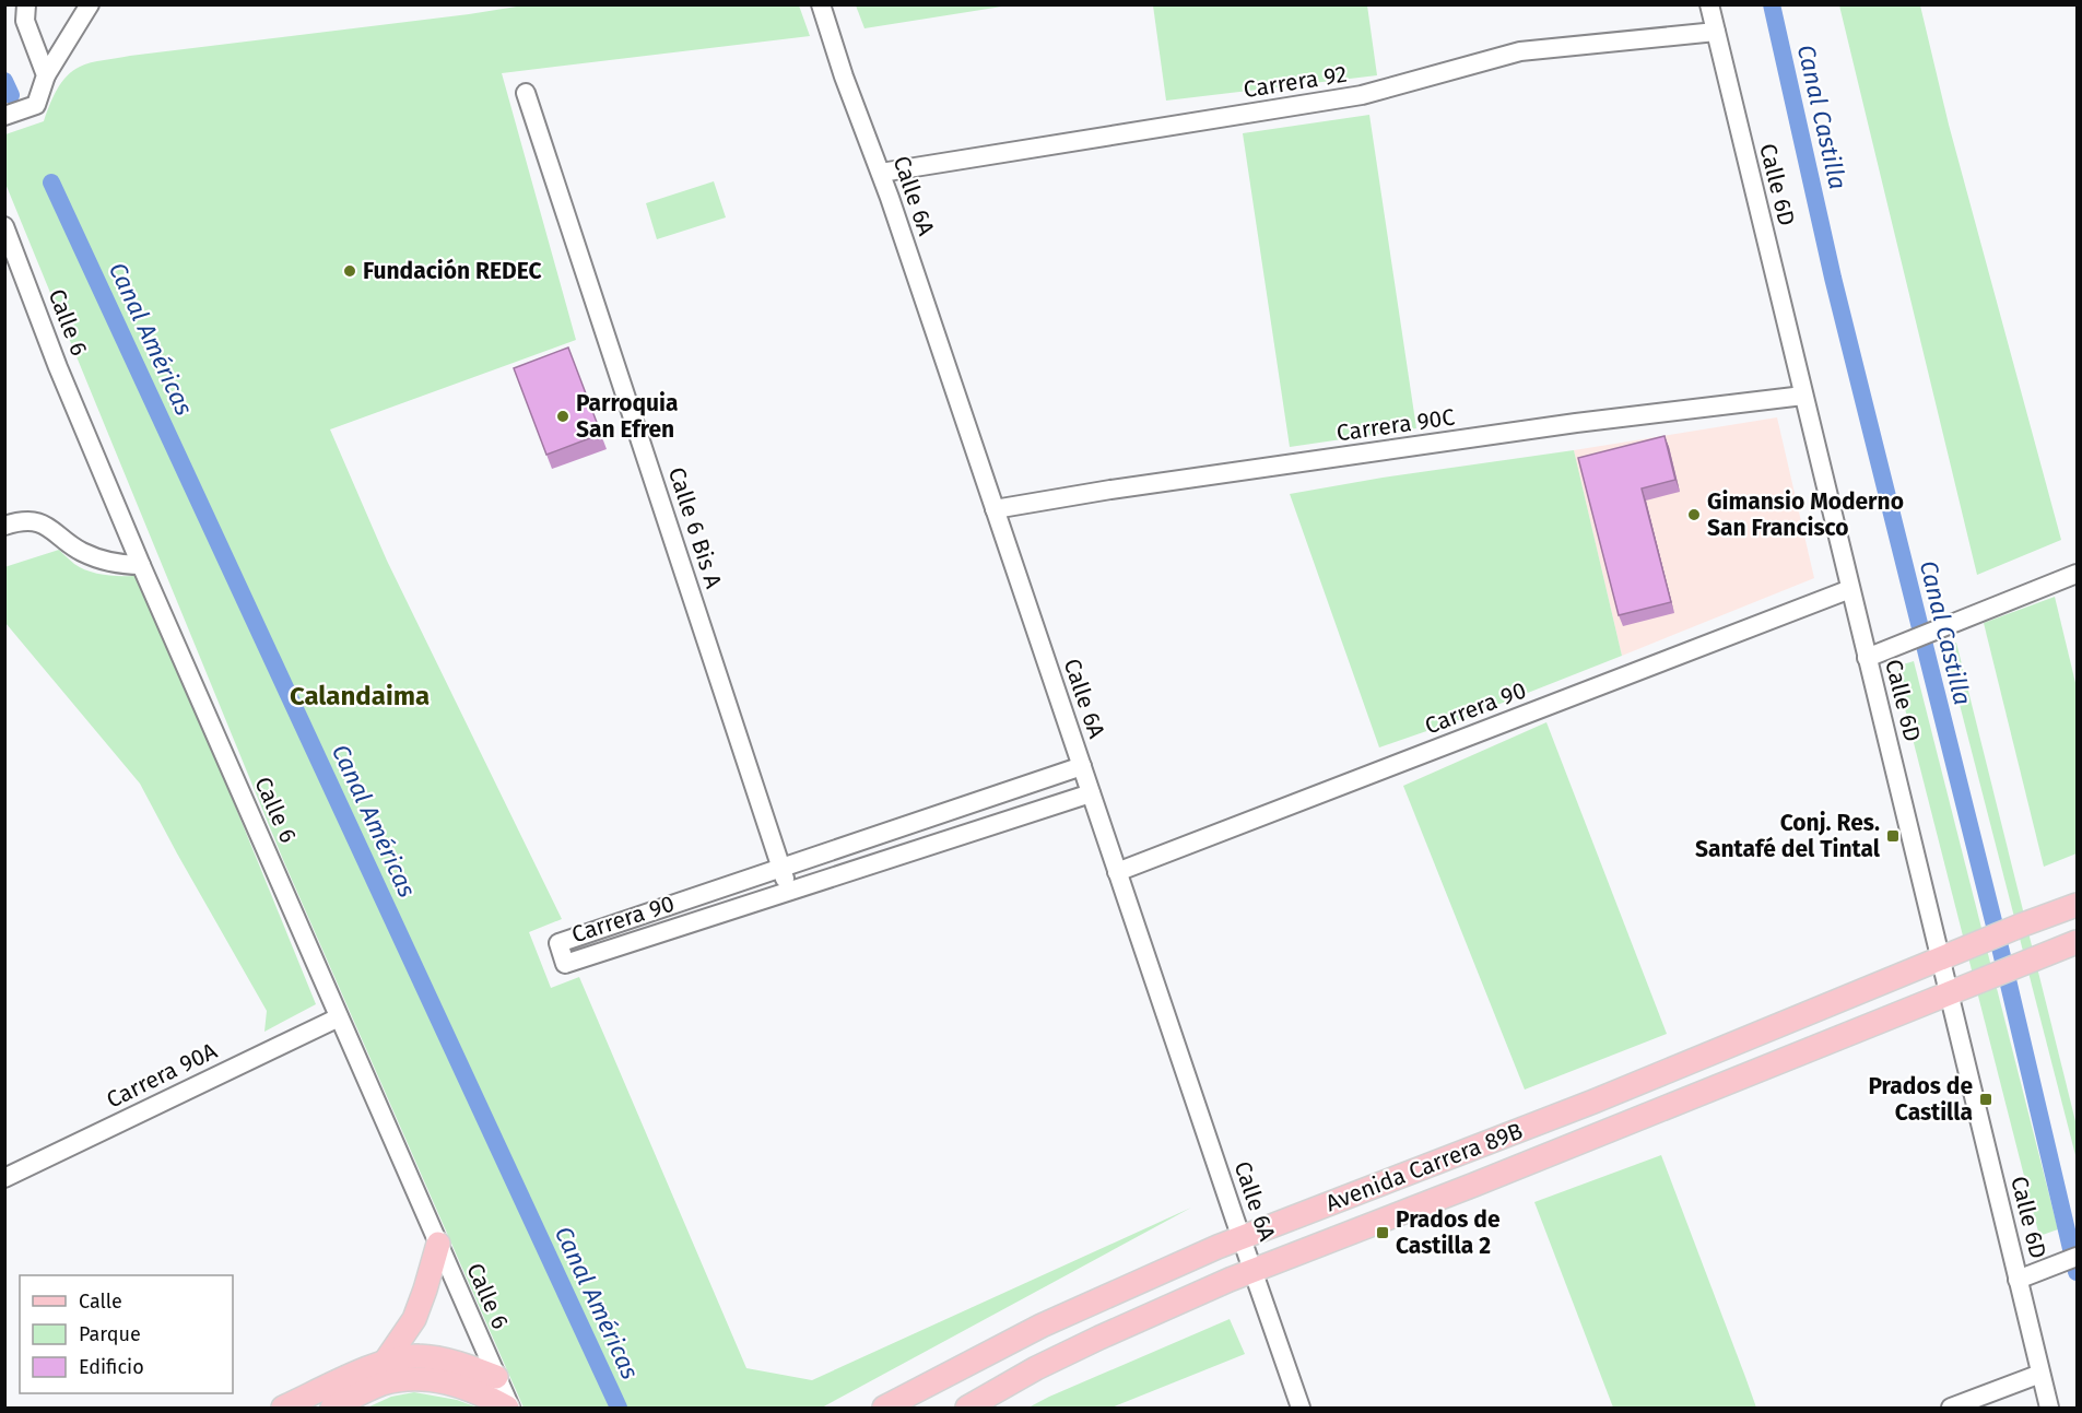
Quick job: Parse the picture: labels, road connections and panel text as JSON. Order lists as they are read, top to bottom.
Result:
{
  "streets": {
    "main road": ["Avenida Carrera 89B"],
    "street": [
      "Carrera 92",
      "Calle 6D",
      "Calle 6A",
      "Calle 6",
      "Carrera 90C",
      "Calle 6 Bis A",
      "Carrera 90",
      "Carrera 90A"
    ]
  },
  "crossings": [
    ["Carrera 92", "Calle 6D"],
    ["Carrera 92", "Calle 6A"],
    ["Calle 6D", "Carrera 90C"],
    ["Calle 6D", "Carrera 90"],
    ["Calle 6D", "Avenida Carrera 89B"],
    ["Calle 6A", "Carrera 90C"],
    ["Calle 6A", "Carrera 90"],
    ["Calle 6A", "Avenida Carrera 89B"],
    ["Calle 6", "Carrera 90A"],
    ["Calle 6 Bis A", "Carrera 90"]
  ],
  "districts": ["Calandaima"],
  "water": ["Canal Castilla", "Canal Américas"],
  "places": {
    "other": ["Fundación REDEC", "Parroquia San Efren", "Gimansio Moderno San Francisco"],
    "transit": ["Conj. Res. Santafé del Tintal", "Prados de Castilla", "Prados de Castilla 2"]
  },
  "legend": ["Calle", "Parque", "Edificio"]
}
